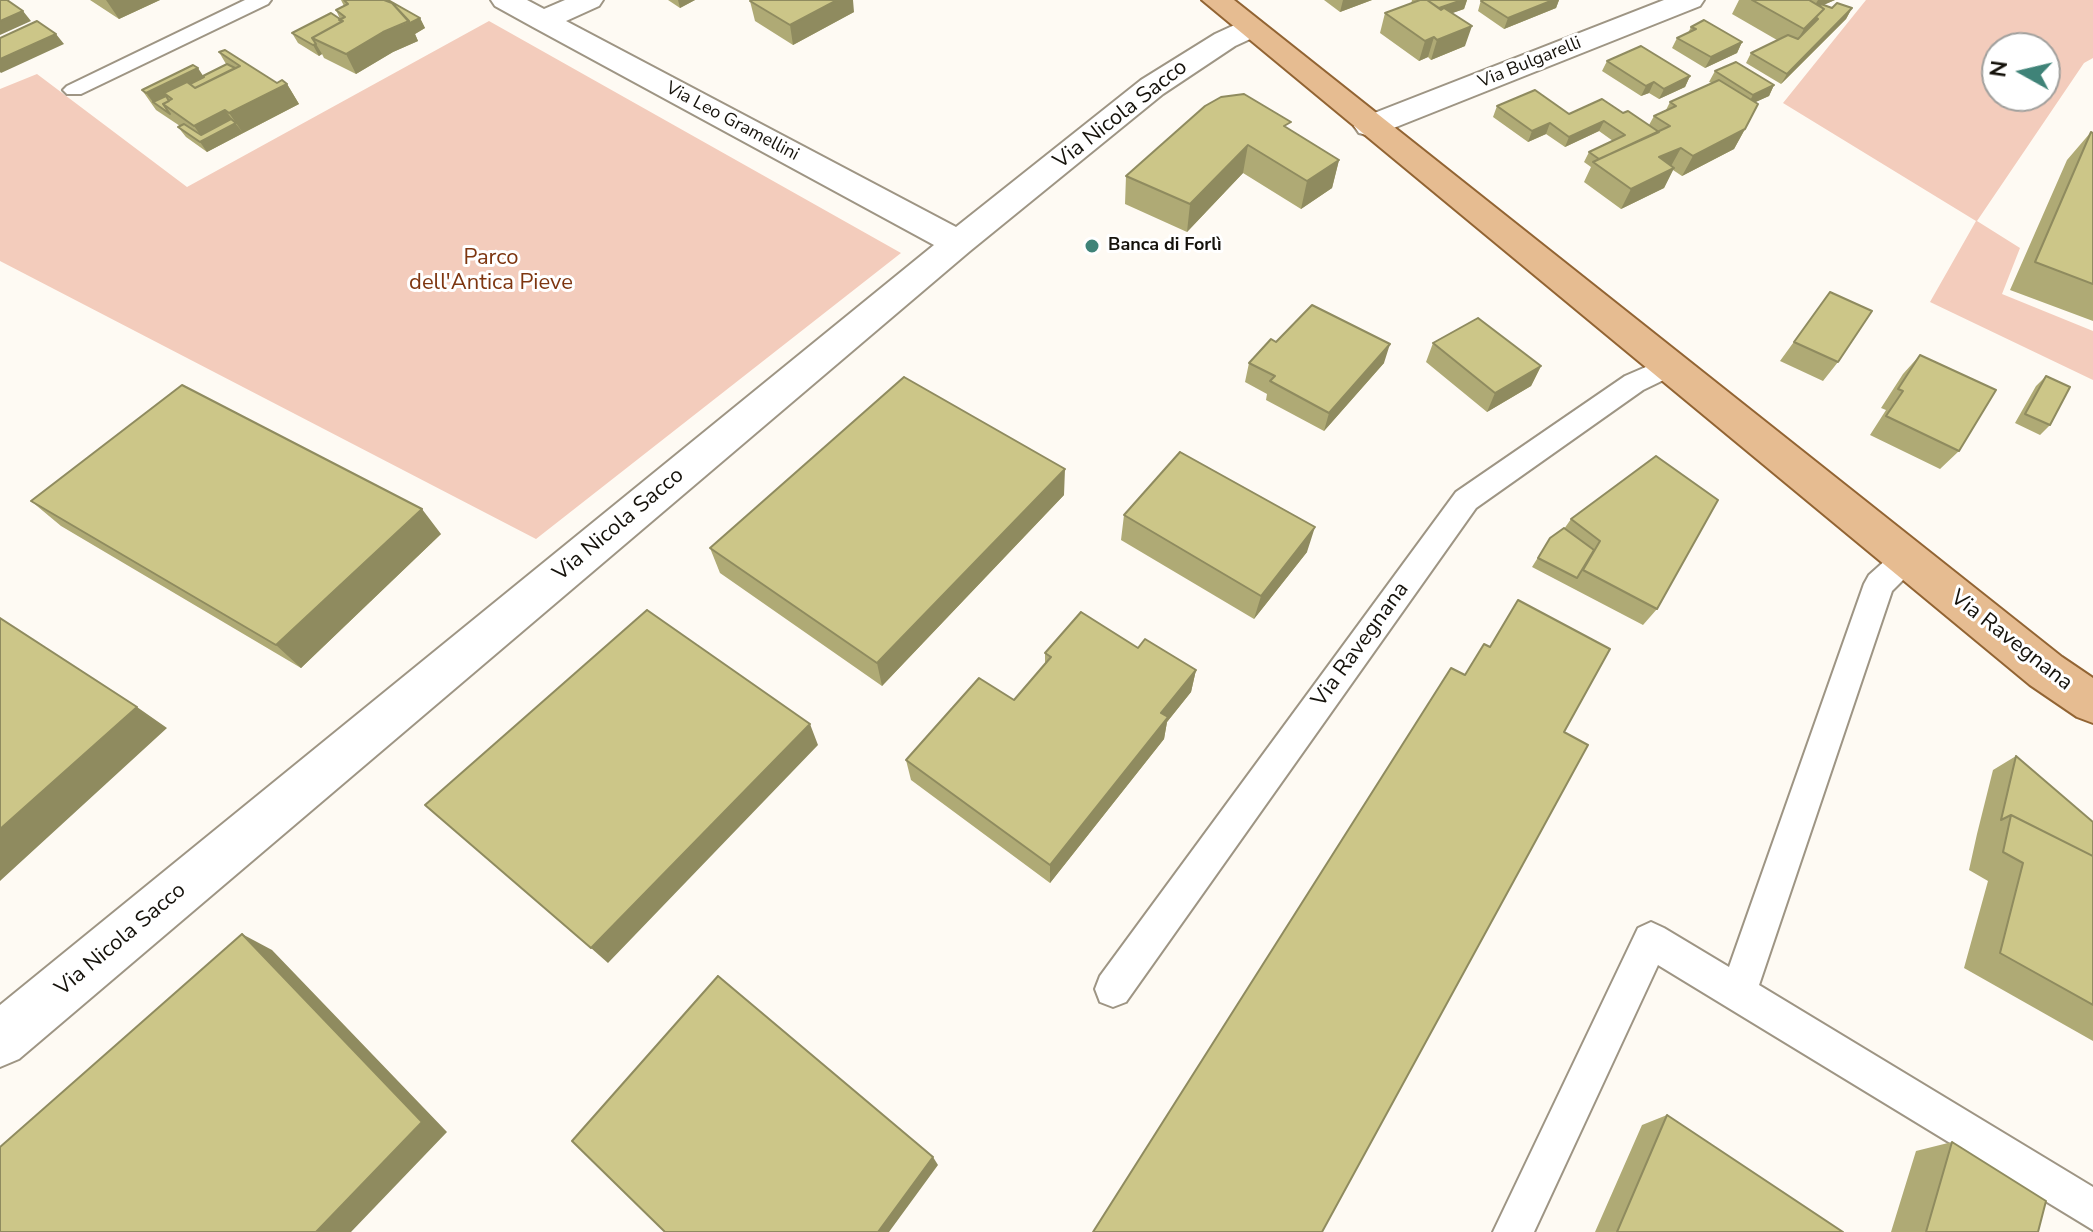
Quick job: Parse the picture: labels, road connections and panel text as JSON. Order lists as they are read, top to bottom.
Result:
{
  "streets": {
    "main road": ["Via Ravegnana"],
    "street": ["Via Bulgarelli", "Via Nicola Sacco", "Via Leo Gramellini"]
  },
  "crossings": [
    ["Via Bulgarelli", "Via Ravegnana"],
    ["Via Nicola Sacco", "Via Leo Gramellini"],
    ["Via Nicola Sacco", "Via Ravegnana"]
  ],
  "parks": ["Parco dell'Antica Pieve"],
  "places": ["Banca di Forlì"],
  "north": "left"
}
